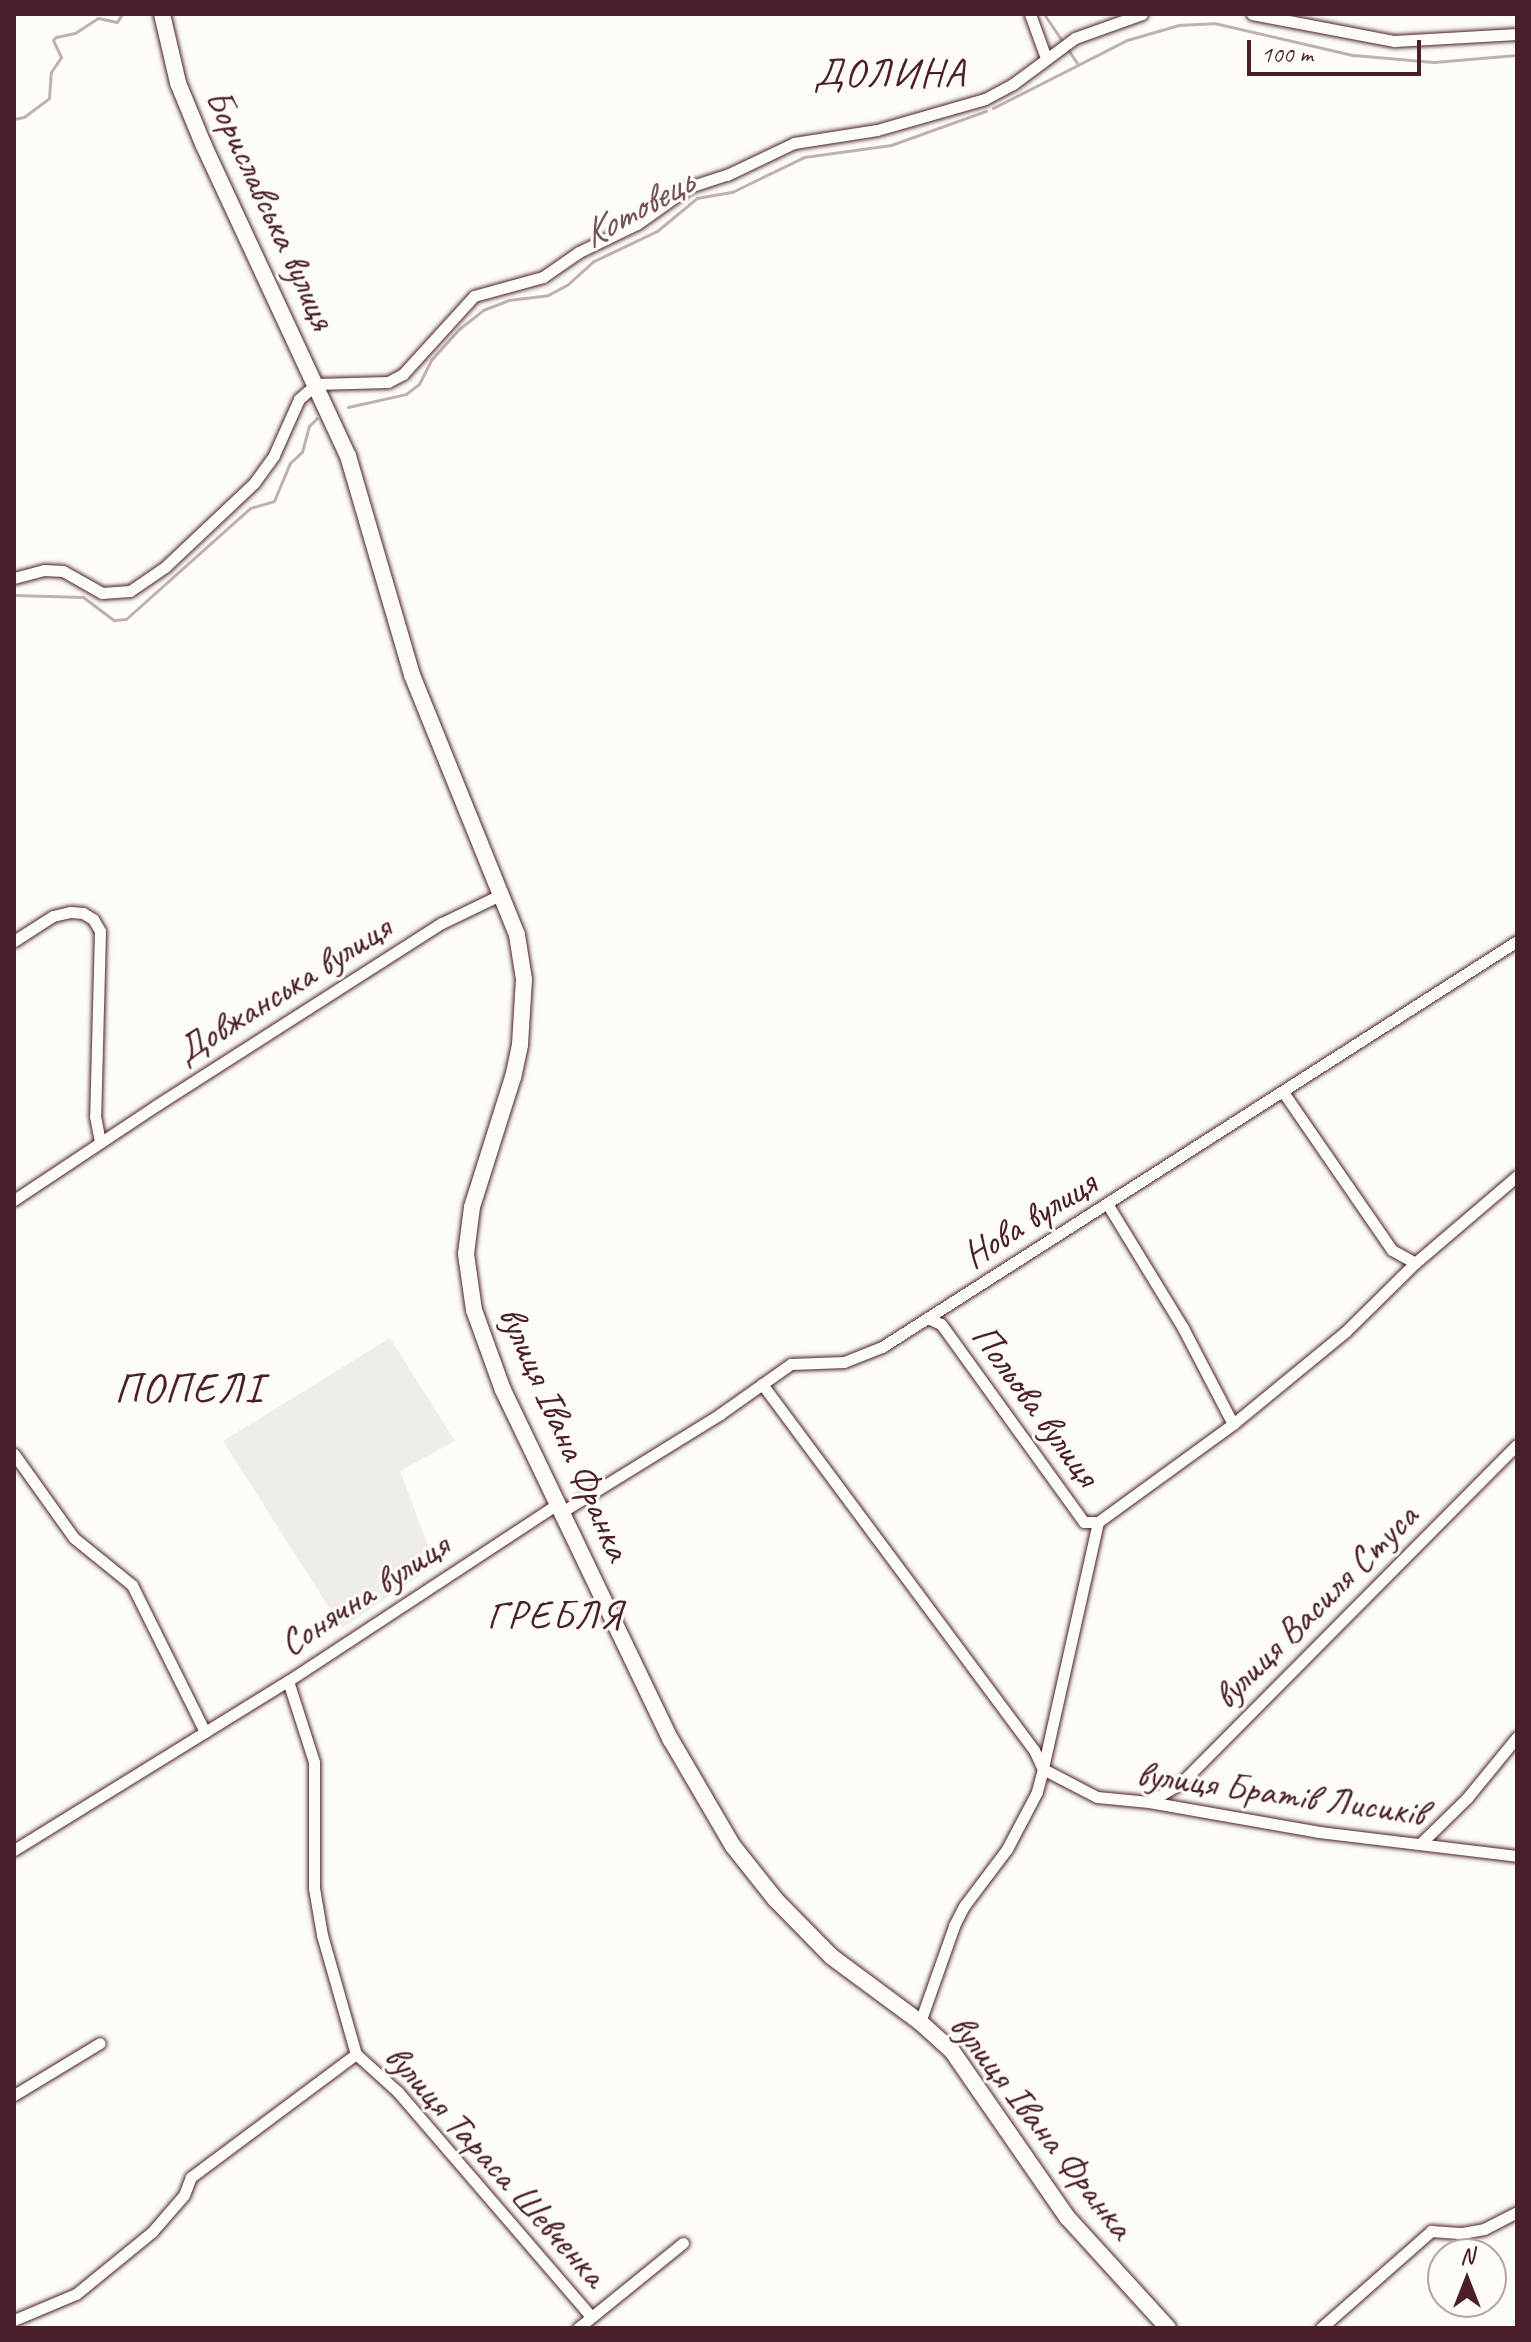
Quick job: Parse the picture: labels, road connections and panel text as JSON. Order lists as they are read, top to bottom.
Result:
{
  "streets": {
    "main road": ["Бориславська вулиця", "вулиця Івана Франка"],
    "street": [
      "Довжанська вулиця",
      "Нова вулиця",
      "Польова вулиця",
      "Сонячна вулиця",
      "вулиця Василя Стуса",
      "вулиця Братів Лисиків",
      "вулиця Тараса Шевченка"
    ]
  },
  "crossings": [
    ["Бориславська вулиця", "вулиця Івана Франка"],
    ["Довжанська вулиця", "вулиця Івана Франка"],
    ["Нова вулиця", "Польова вулиця"],
    ["Нова вулиця", "вулиця Івана Франка"],
    ["Нова вулиця", "Сонячна вулиця"],
    ["Польова вулиця", "вулиця Братів Лисиків"],
    ["вулиця Івана Франка", "Сонячна вулиця"],
    ["Сонячна вулиця", "вулиця Тараса Шевченка"],
    ["вулиця Василя Стуса", "вулиця Братів Лисиків"]
  ],
  "districts": ["ДОЛИНА", "ПОПЕЛІ", "ГРЕБЛЯ"],
  "water": ["Котовець"],
  "scale_bar": "100 m",
  "north": "top"
}
